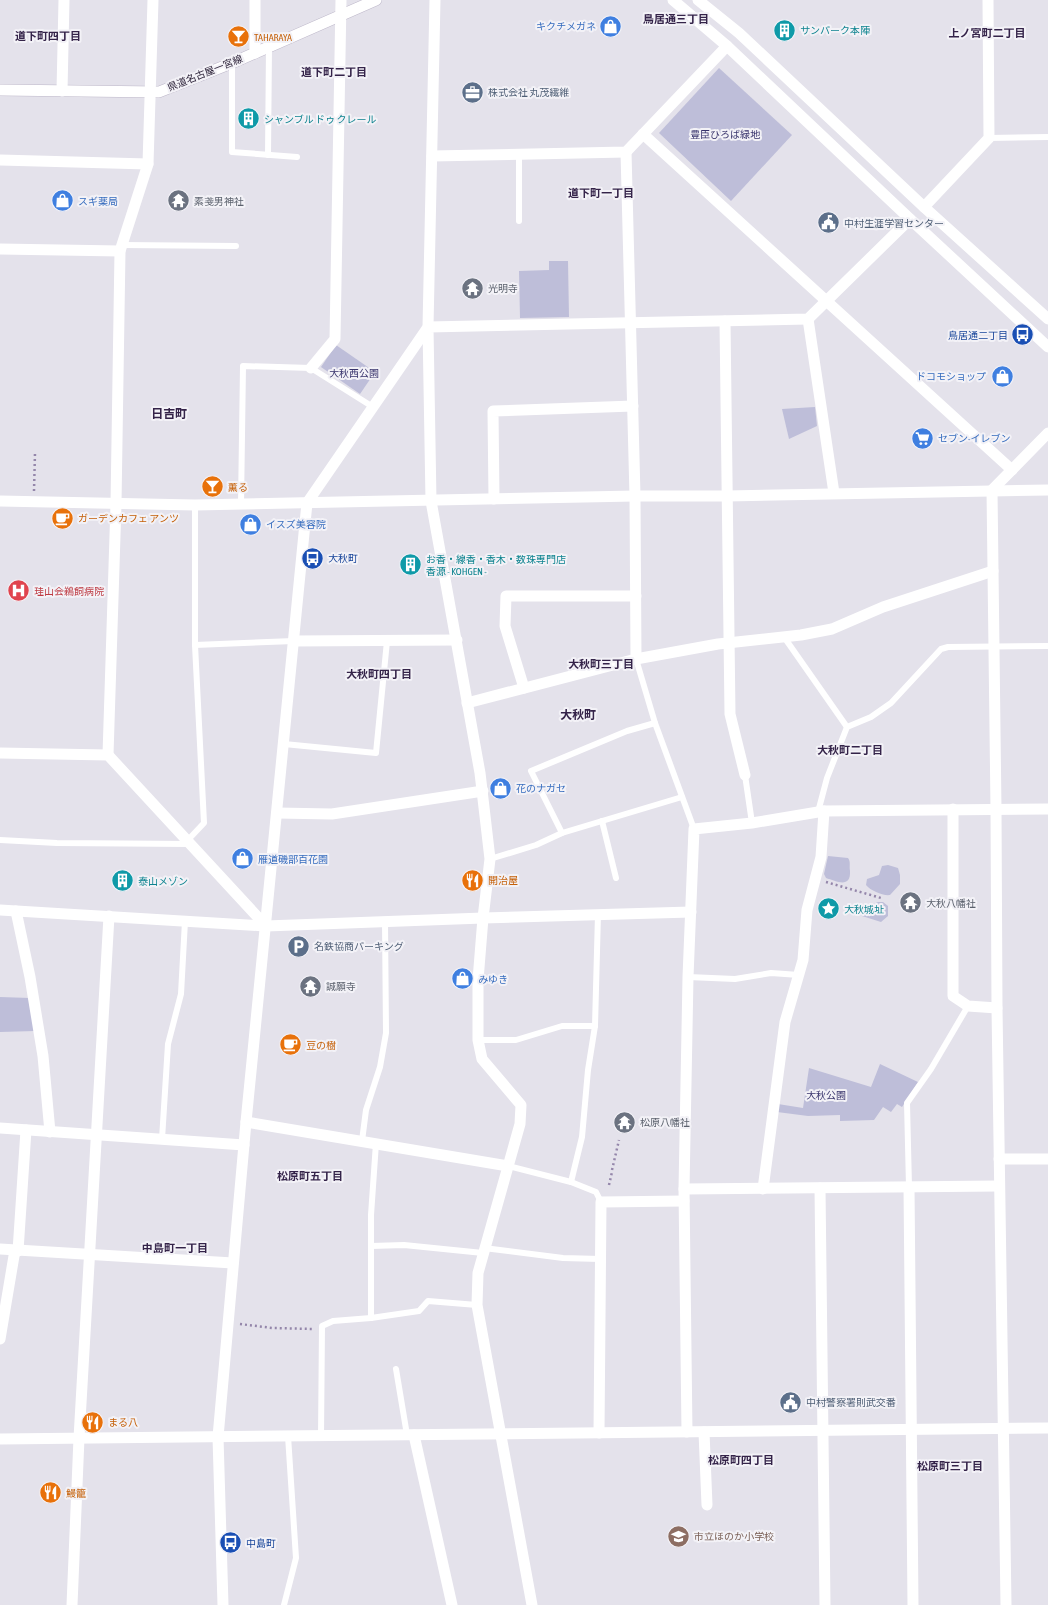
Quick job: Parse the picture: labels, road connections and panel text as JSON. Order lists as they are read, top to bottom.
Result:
{
  "streets": {
    "street": ["県道名古屋一宮線"]
  },
  "districts": [
    "鳥居通三丁目",
    "上ノ宮町二丁目",
    "道下町四丁目",
    "道下町二丁目",
    "道下町一丁目",
    "日吉町",
    "大秋町三丁目",
    "大秋町四丁目",
    "大秋町",
    "大秋町二丁目",
    "松原町五丁目",
    "中島町一丁目",
    "松原町四丁目",
    "松原町三丁目"
  ],
  "parks": ["豊臣ひろば緑地", "大秋西公園", "大秋公園"],
  "places": {
    "shop": [
      "キクチメガネ",
      "スギ薬局",
      "ドコモショップ",
      "イスズ美容院",
      "花のナガセ",
      "雁道磯部百花園",
      "みゆき"
    ],
    "building": [
      "サンパーク本陣",
      "シャンブル ドゥ クレール",
      "お香・線香・香木・数珠専門店 香源 - KOHGEN -",
      "泰山メゾン"
    ],
    "bar": ["TAHARAYA", "薫る"],
    "office": ["株式会社 丸茂繊維"],
    "temple": [
      "素戔男神社",
      "光明寺",
      "大秋八幡社",
      "誠願寺",
      "松原八幡社"
    ],
    "public building": ["中村生涯学習センター", "中村警察署則武交番"],
    "bus stop": ["鳥居通二丁目", "大秋町", "中島町"],
    "supermarket": ["セブン-イレブン"],
    "cafe": ["ガーデンカフェ アンツ", "豆の樹"],
    "hospital": ["珪山会鵜飼病院"],
    "restaurant": ["開治屋", "まる八", "鰻籠"],
    "place": ["大秋城址"],
    "parking": ["名鉄協商パーキング"],
    "school or university": ["市立ほのか小学校"]
  }
}
